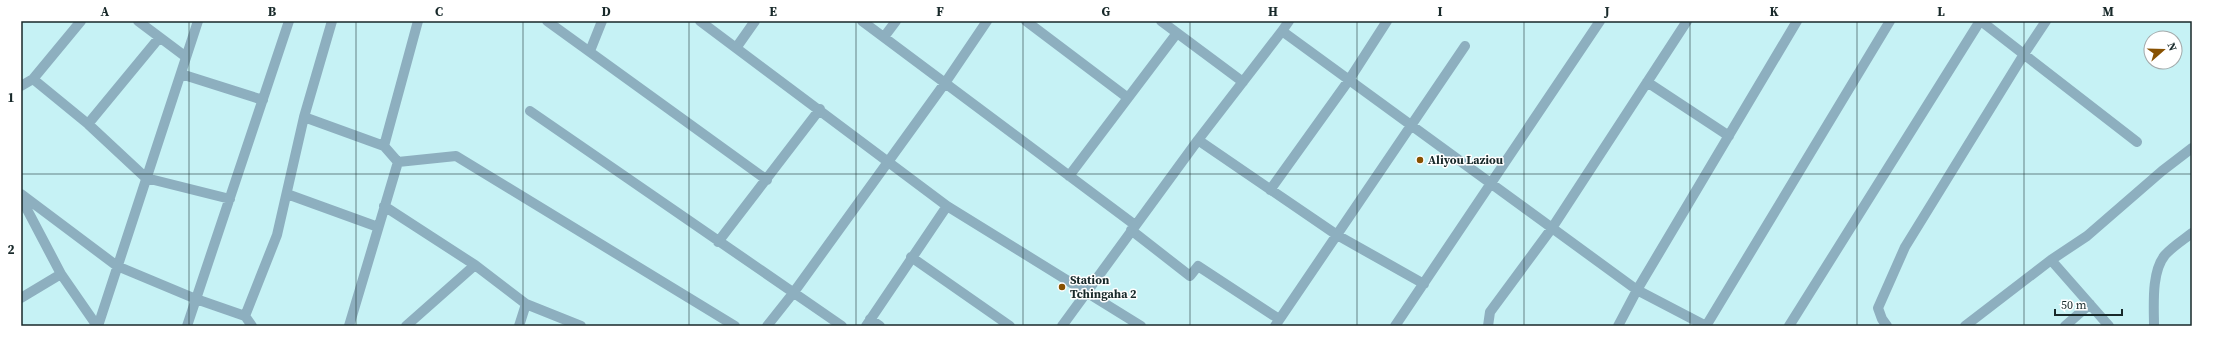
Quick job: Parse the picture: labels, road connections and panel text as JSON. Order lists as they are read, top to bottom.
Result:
{
  "places": ["Aliyou Laziou", "Station Tchingaha 2"],
  "scale_bar": "50 m",
  "north": "right",
  "grid": {
    "columns": [
      "A",
      "B",
      "C",
      "D",
      "E",
      "F",
      "G",
      "H",
      "I",
      "J",
      "K",
      "L",
      "M"
    ],
    "rows": ["1", "2"]
  }
}
